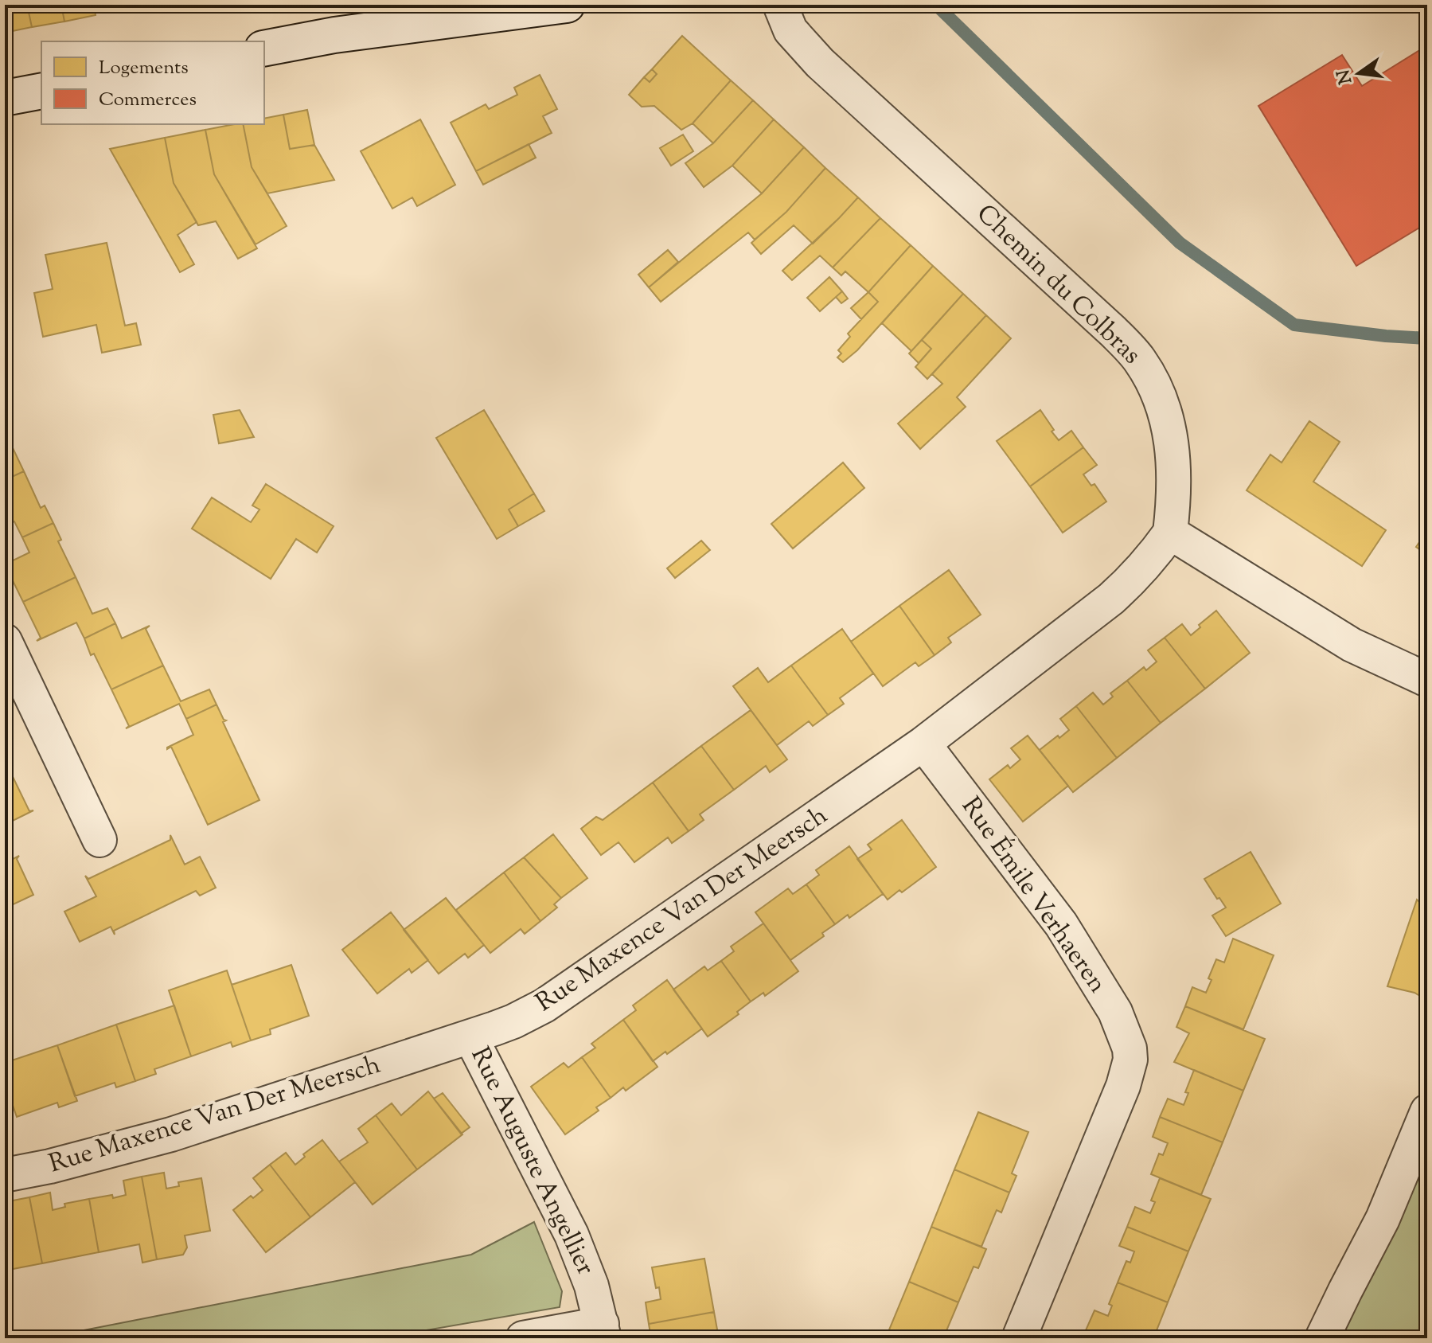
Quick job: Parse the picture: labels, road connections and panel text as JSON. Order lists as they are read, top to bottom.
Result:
{
  "streets": {
    "street": [
      "Chemin du Colbras",
      "Rue Émile Verhaeren",
      "Rue Maxence Van Der Meersch",
      "Rue Auguste Angellier"
    ]
  },
  "crossings": [
    ["Chemin du Colbras", "Rue Maxence Van Der Meersch"],
    ["Rue Émile Verhaeren", "Rue Maxence Van Der Meersch"],
    ["Rue Maxence Van Der Meersch", "Rue Auguste Angellier"]
  ],
  "legend": ["Logements", "Commerces"],
  "north": "left"
}
